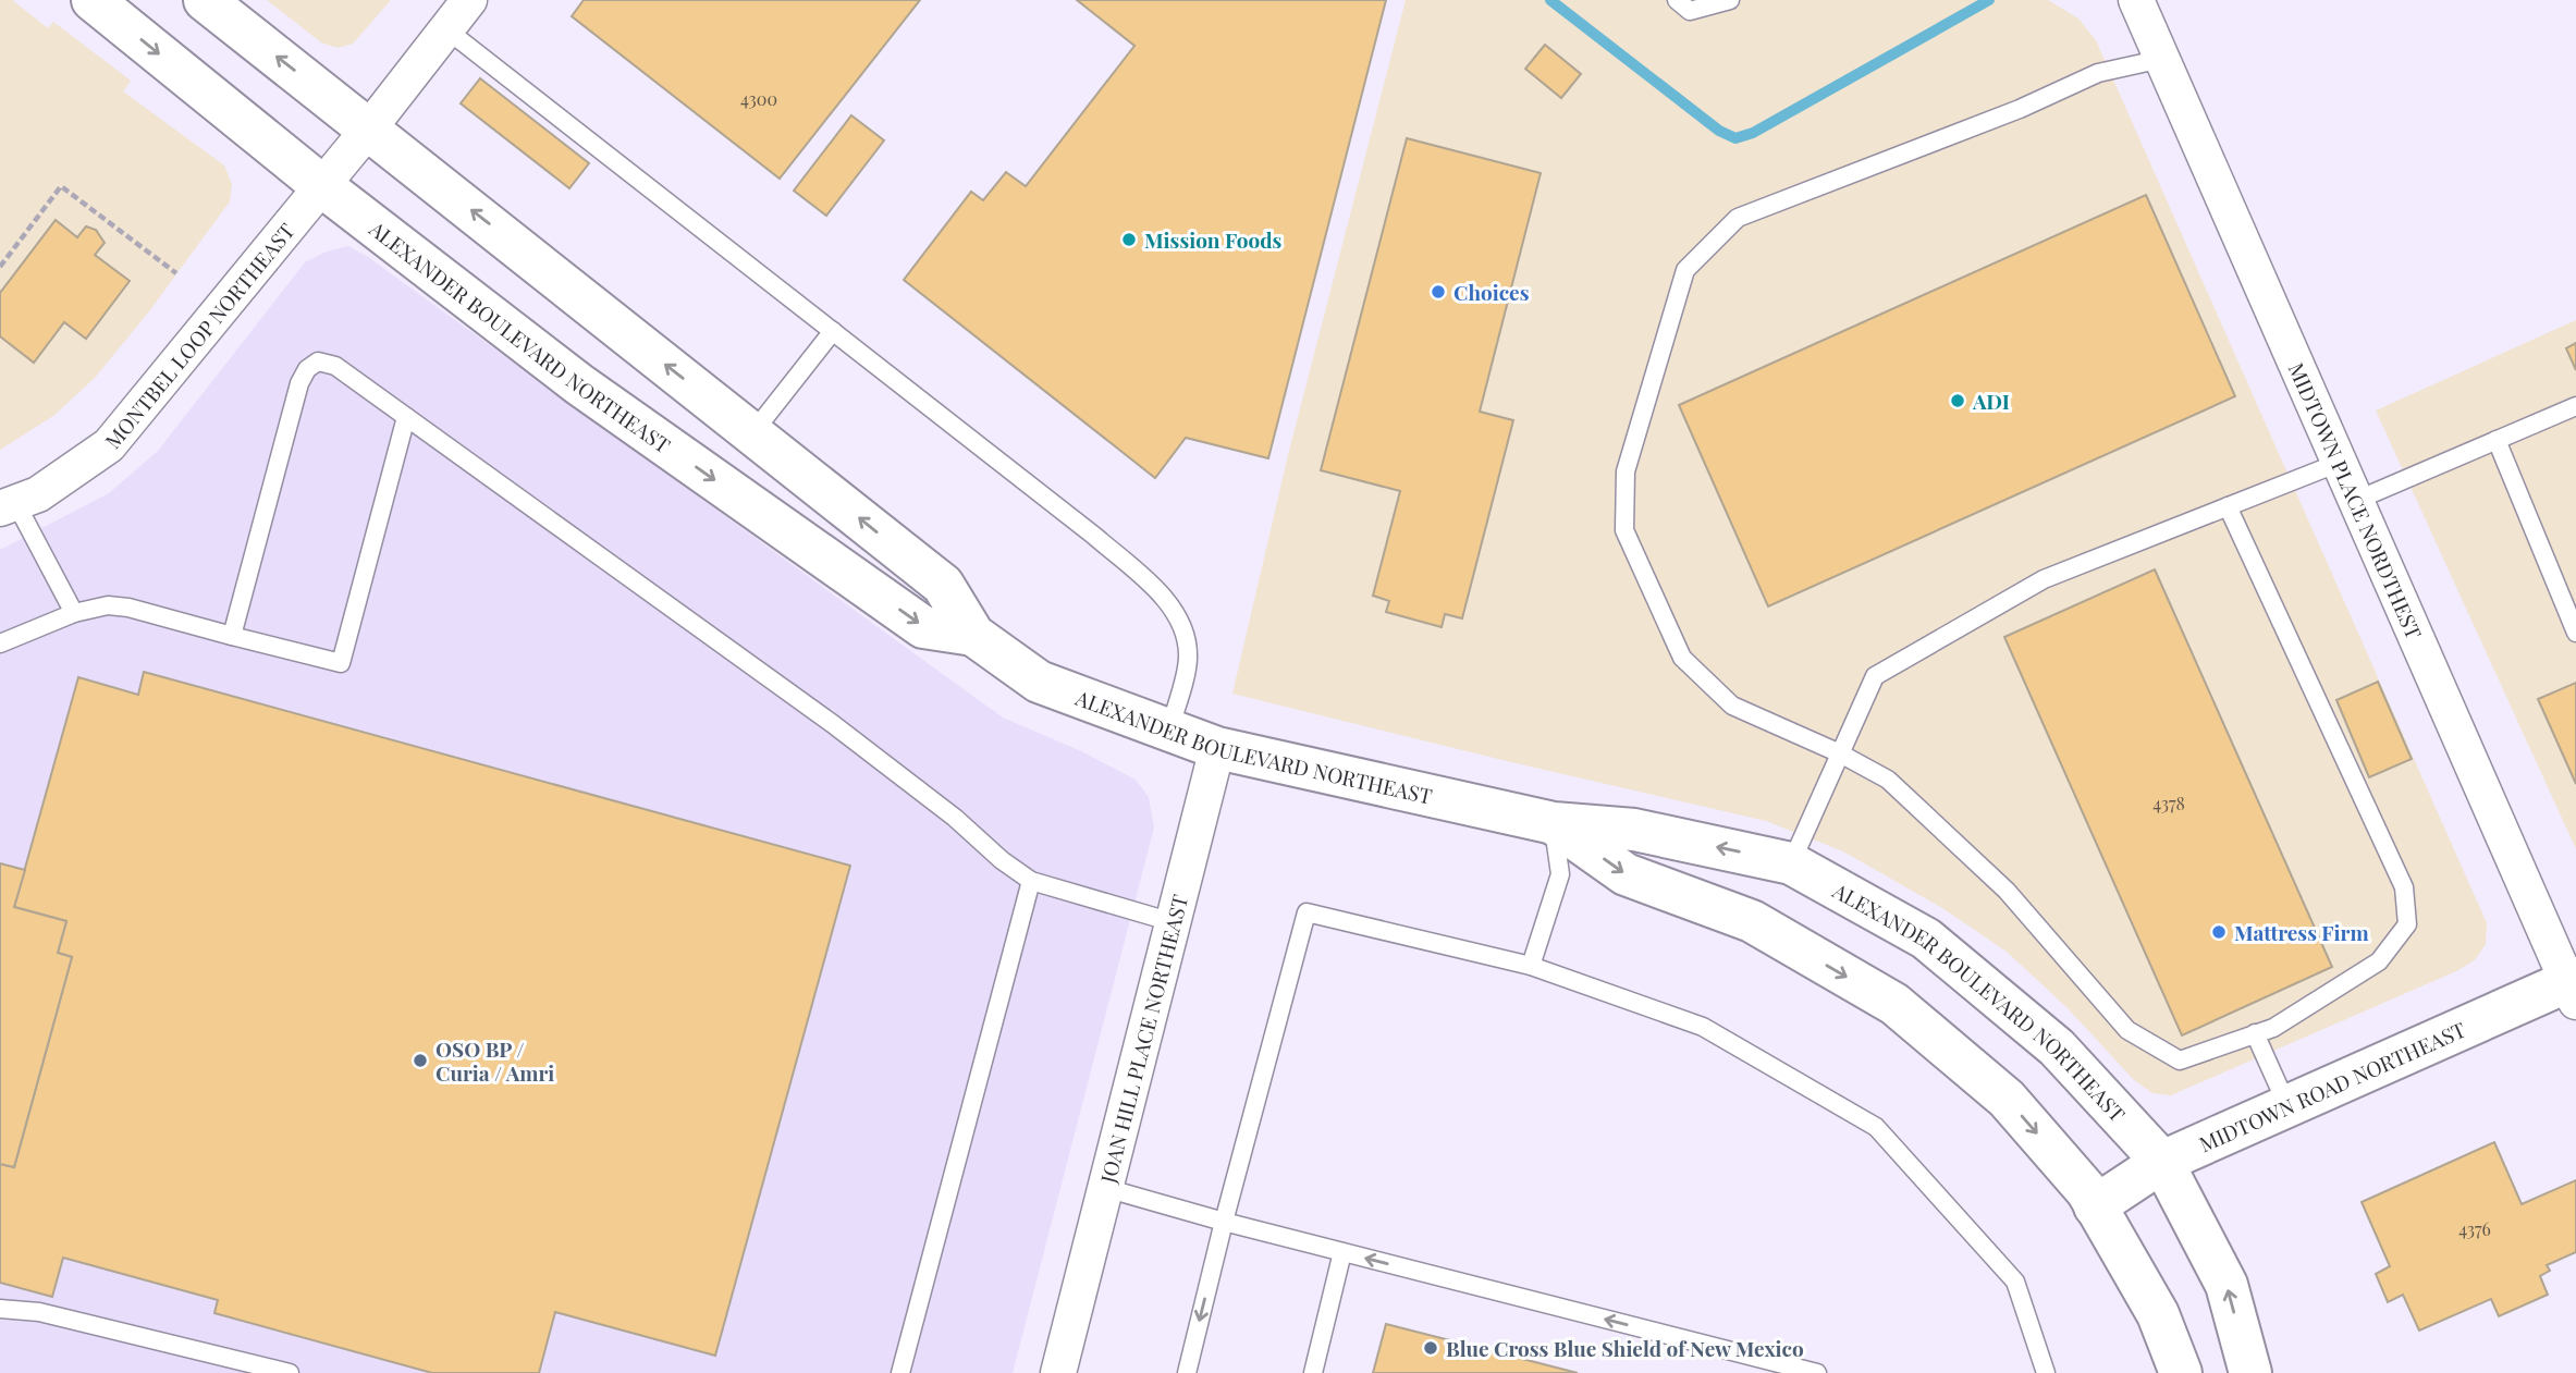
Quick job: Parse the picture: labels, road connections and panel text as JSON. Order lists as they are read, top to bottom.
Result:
{
  "streets": {
    "street": [
      "MONTBEL LOOP NORTHEAST",
      "ALEXANDER BOULEVARD NORTHEAST",
      "MIDTOWN PLACE NORDTHEST",
      "JOAN HILL PLACE NORTHEAST",
      "MIDTOWN ROAD NORTHEAST"
    ]
  },
  "crossings": [
    ["MONTBEL LOOP NORTHEAST", "ALEXANDER BOULEVARD NORTHEAST"],
    ["ALEXANDER BOULEVARD NORTHEAST", "JOAN HILL PLACE NORTHEAST"],
    ["ALEXANDER BOULEVARD NORTHEAST", "MIDTOWN ROAD NORTHEAST"],
    ["MIDTOWN PLACE NORDTHEST", "MIDTOWN ROAD NORTHEAST"]
  ],
  "places": [
    "Mission Foods",
    "Choices",
    "ADI",
    "Mattress Firm",
    "OSO BP / Curia / Amri",
    "Blue Cross Blue Shield of New Mexico"
  ],
  "house_numbers": ["4300", "4378", "4376"]
}
